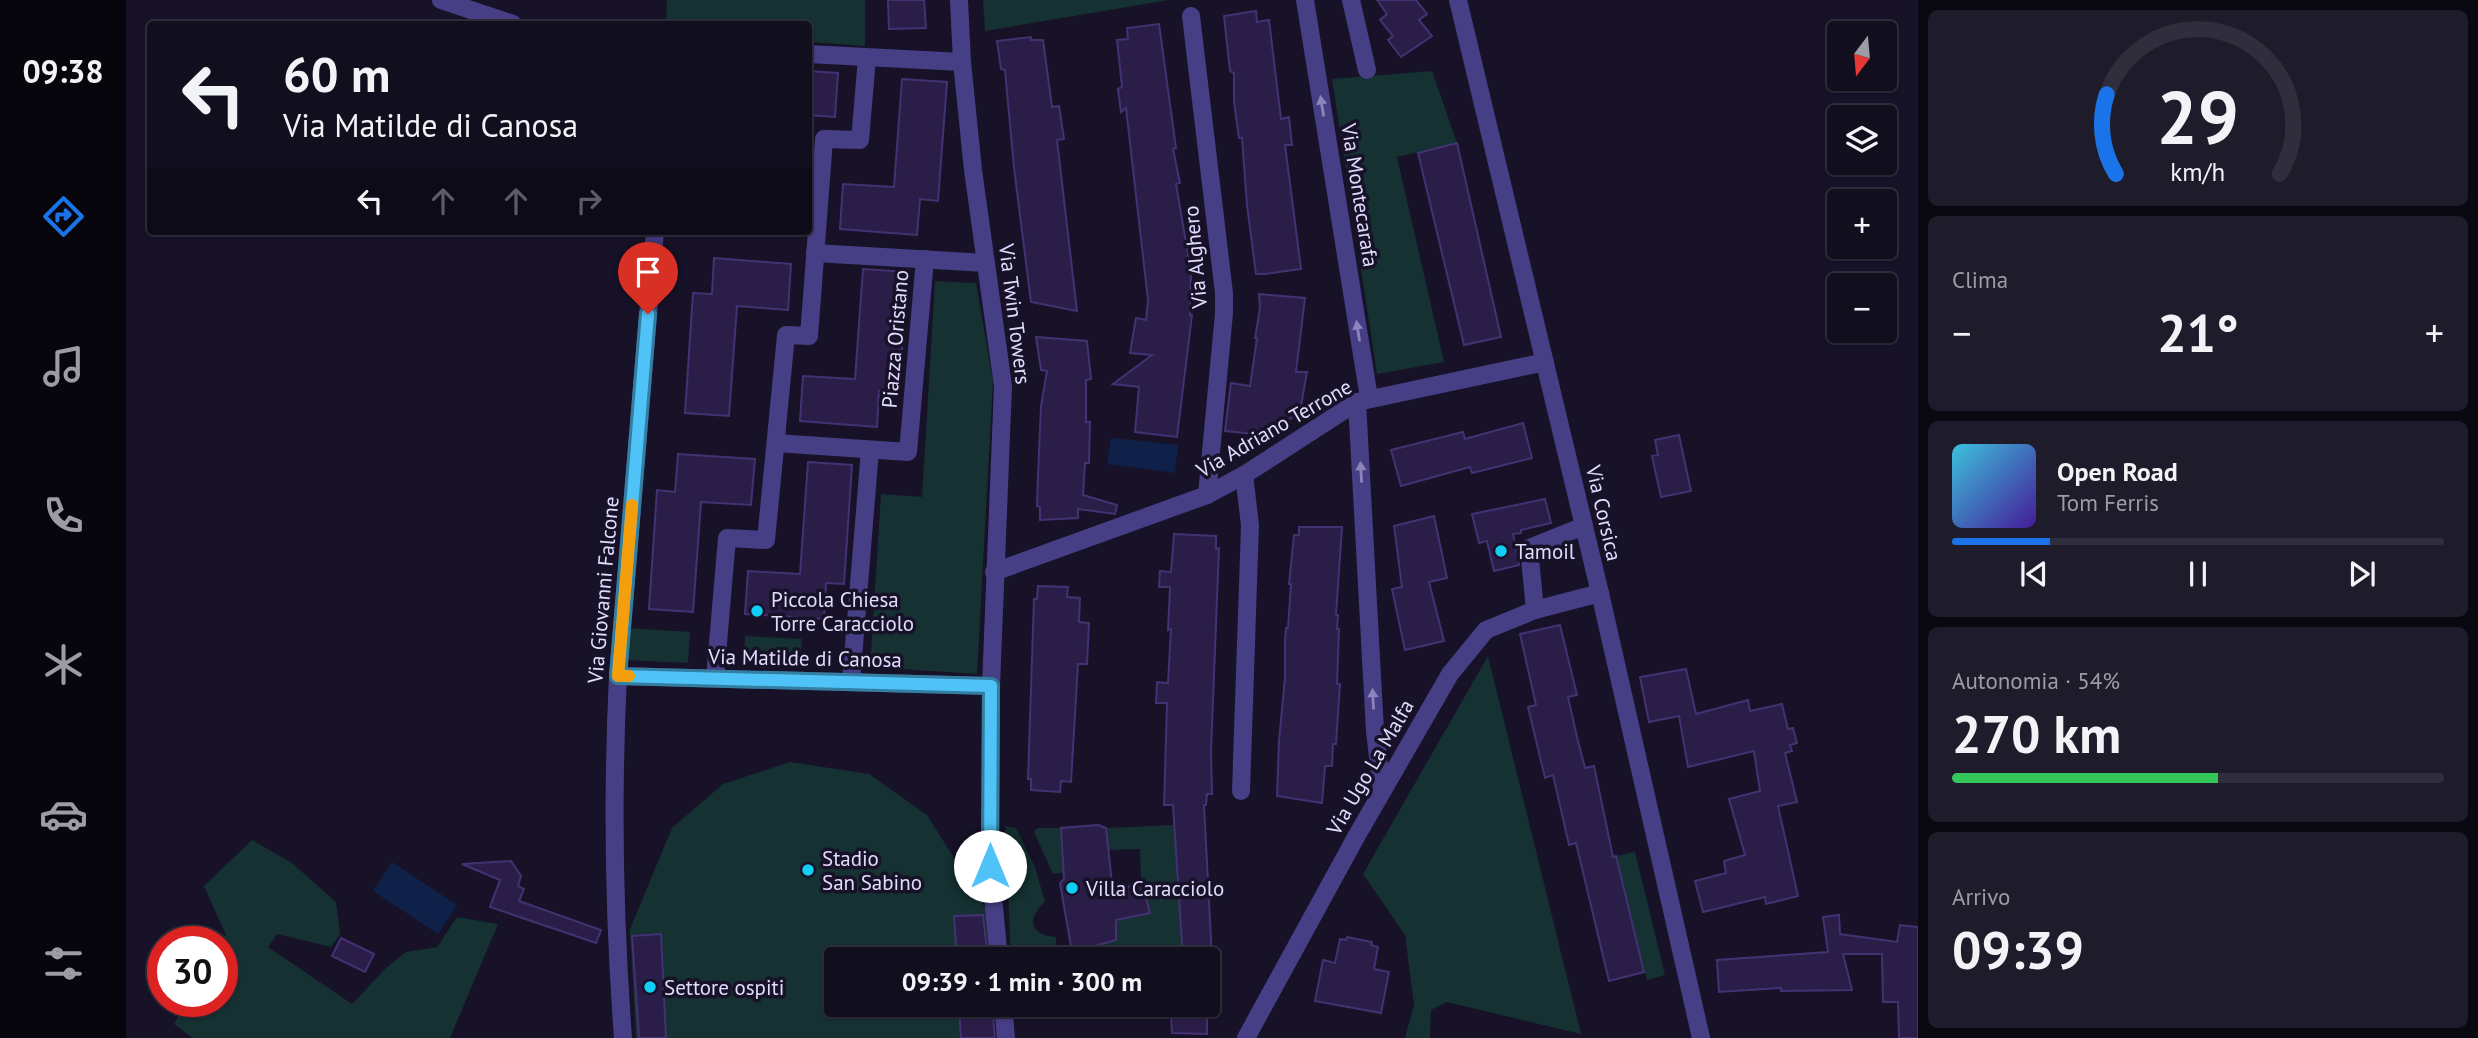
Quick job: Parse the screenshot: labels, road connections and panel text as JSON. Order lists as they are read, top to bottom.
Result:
{
  "streets": {
    "street": [
      "Via Montecarafa",
      "Via Alghero",
      "Via Twin Towers",
      "Piazza Oristano",
      "Via Adriano Terrone",
      "Via Corsica",
      "Via Giovanni Falcone",
      "Via Matilde di Canosa",
      "Via Ugo La Malfa"
    ]
  },
  "crossings": [
    ["Via Montecarafa", "Via Adriano Terrone"],
    ["Via Montecarafa", "Via Ugo La Malfa"],
    ["Via Alghero", "Via Adriano Terrone"],
    ["Via Twin Towers", "Via Adriano Terrone"],
    ["Via Twin Towers", "Via Matilde di Canosa"],
    ["Via Adriano Terrone", "Via Corsica"],
    ["Via Corsica", "Via Ugo La Malfa"],
    ["Via Giovanni Falcone", "Via Matilde di Canosa"]
  ],
  "places": [
    "Tamoil",
    "Piccola Chiesa Torre Caracciolo",
    "Stadio San Sabino",
    "Villa Caracciolo",
    "Settore ospiti"
  ],
  "north": "bottom",
  "page": {
    "tabs": "09:38",
    "map_buttons": ["+", "−"],
    "turn": ["60 m", "Via Matilde di Canosa"],
    "tile": [
      "Clima",
      ["Autonomia · 54%", "270 km"],
      ["Arrivo", "09:39"]
    ],
    "heat": ["−", "21°", "+"],
    "song": ["Open Road", "Tom Ferris"],
    "limit": "30",
    "trip": "09:39 · 1 min · 300 m",
    "gauge": ["29", "km/h"]
  }
}
